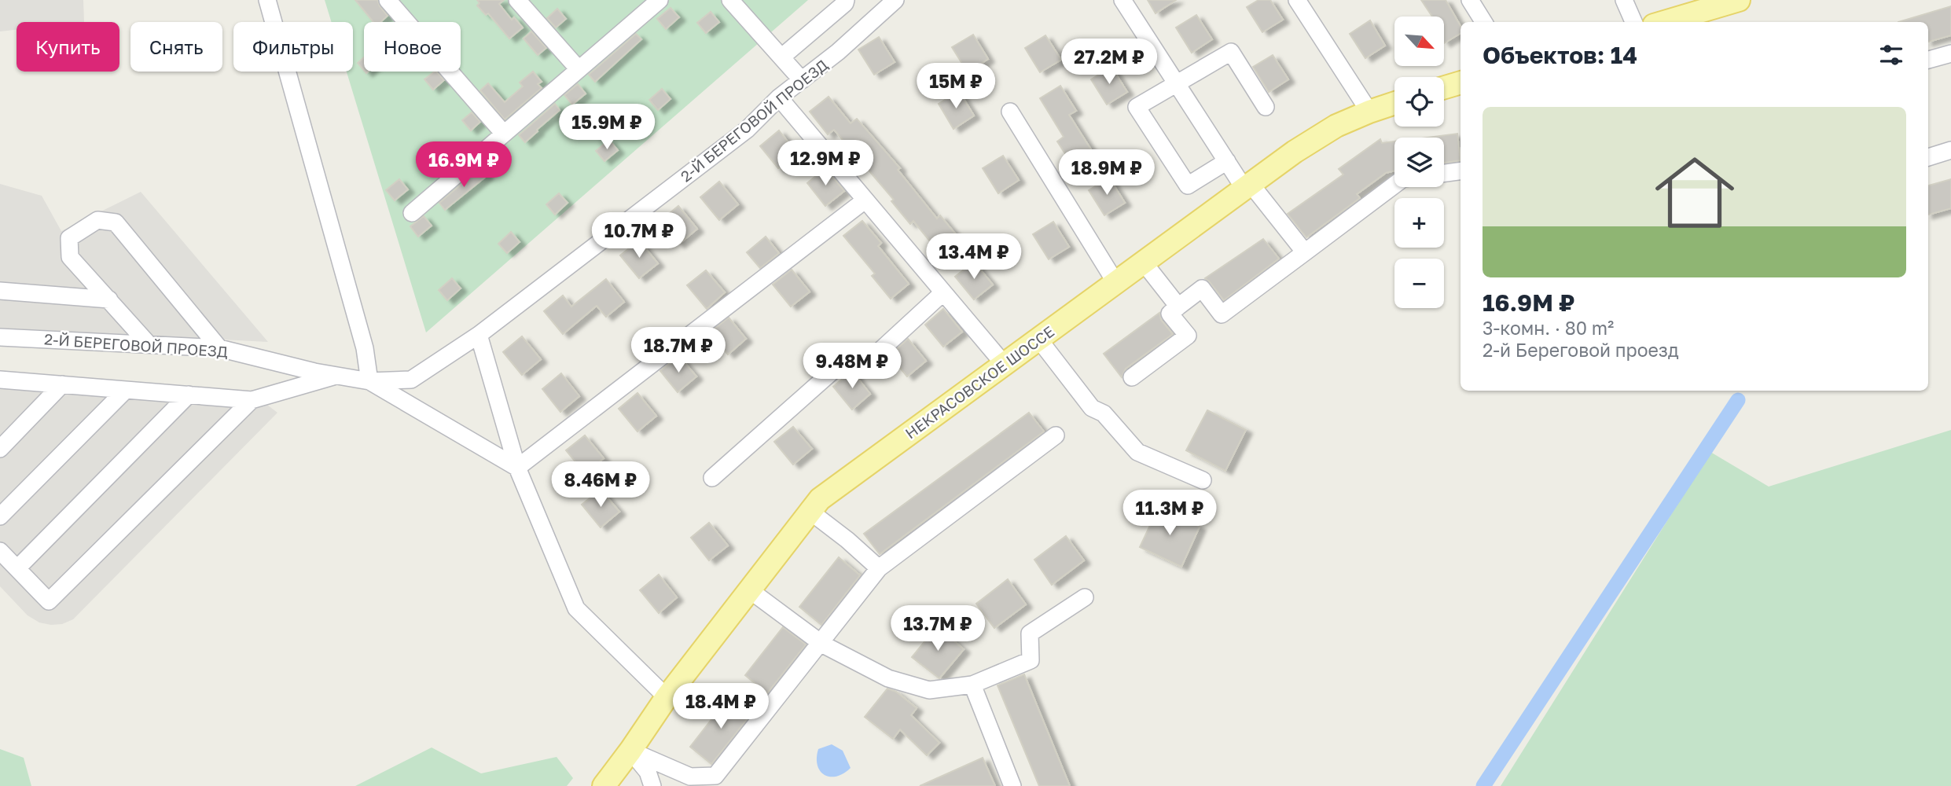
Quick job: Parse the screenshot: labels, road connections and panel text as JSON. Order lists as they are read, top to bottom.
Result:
{
  "streets": {
    "main road": ["НЕКРАСОВСКОЕ ШОССЕ"],
    "street": ["2-Й БЕРЕГОВОЙ ПРОЕЗД"]
  },
  "north": "bottom right",
  "page": {
    "map_buttons": ["+", "−"],
    "chip": [
      "Купить",
      "Снять",
      "Фильтры",
      "Новое"
    ],
    "heading": "Объектов: 14",
    "price": [
      "27.2M ₽",
      "15M ₽",
      "15.9M ₽",
      "12.9M ₽",
      "16.9M ₽",
      "18.9M ₽",
      "10.7M ₽",
      "13.4M ₽",
      "18.7M ₽",
      "9.48M ₽",
      "8.46M ₽",
      "11.3M ₽",
      "13.7M ₽",
      "18.4M ₽"
    ],
    "list": [
      {
        "name": "16.9M ₽",
        "note": "3-комн. · 80 m² · 2-й Береговой проезд"
      }
    ]
  }
}
